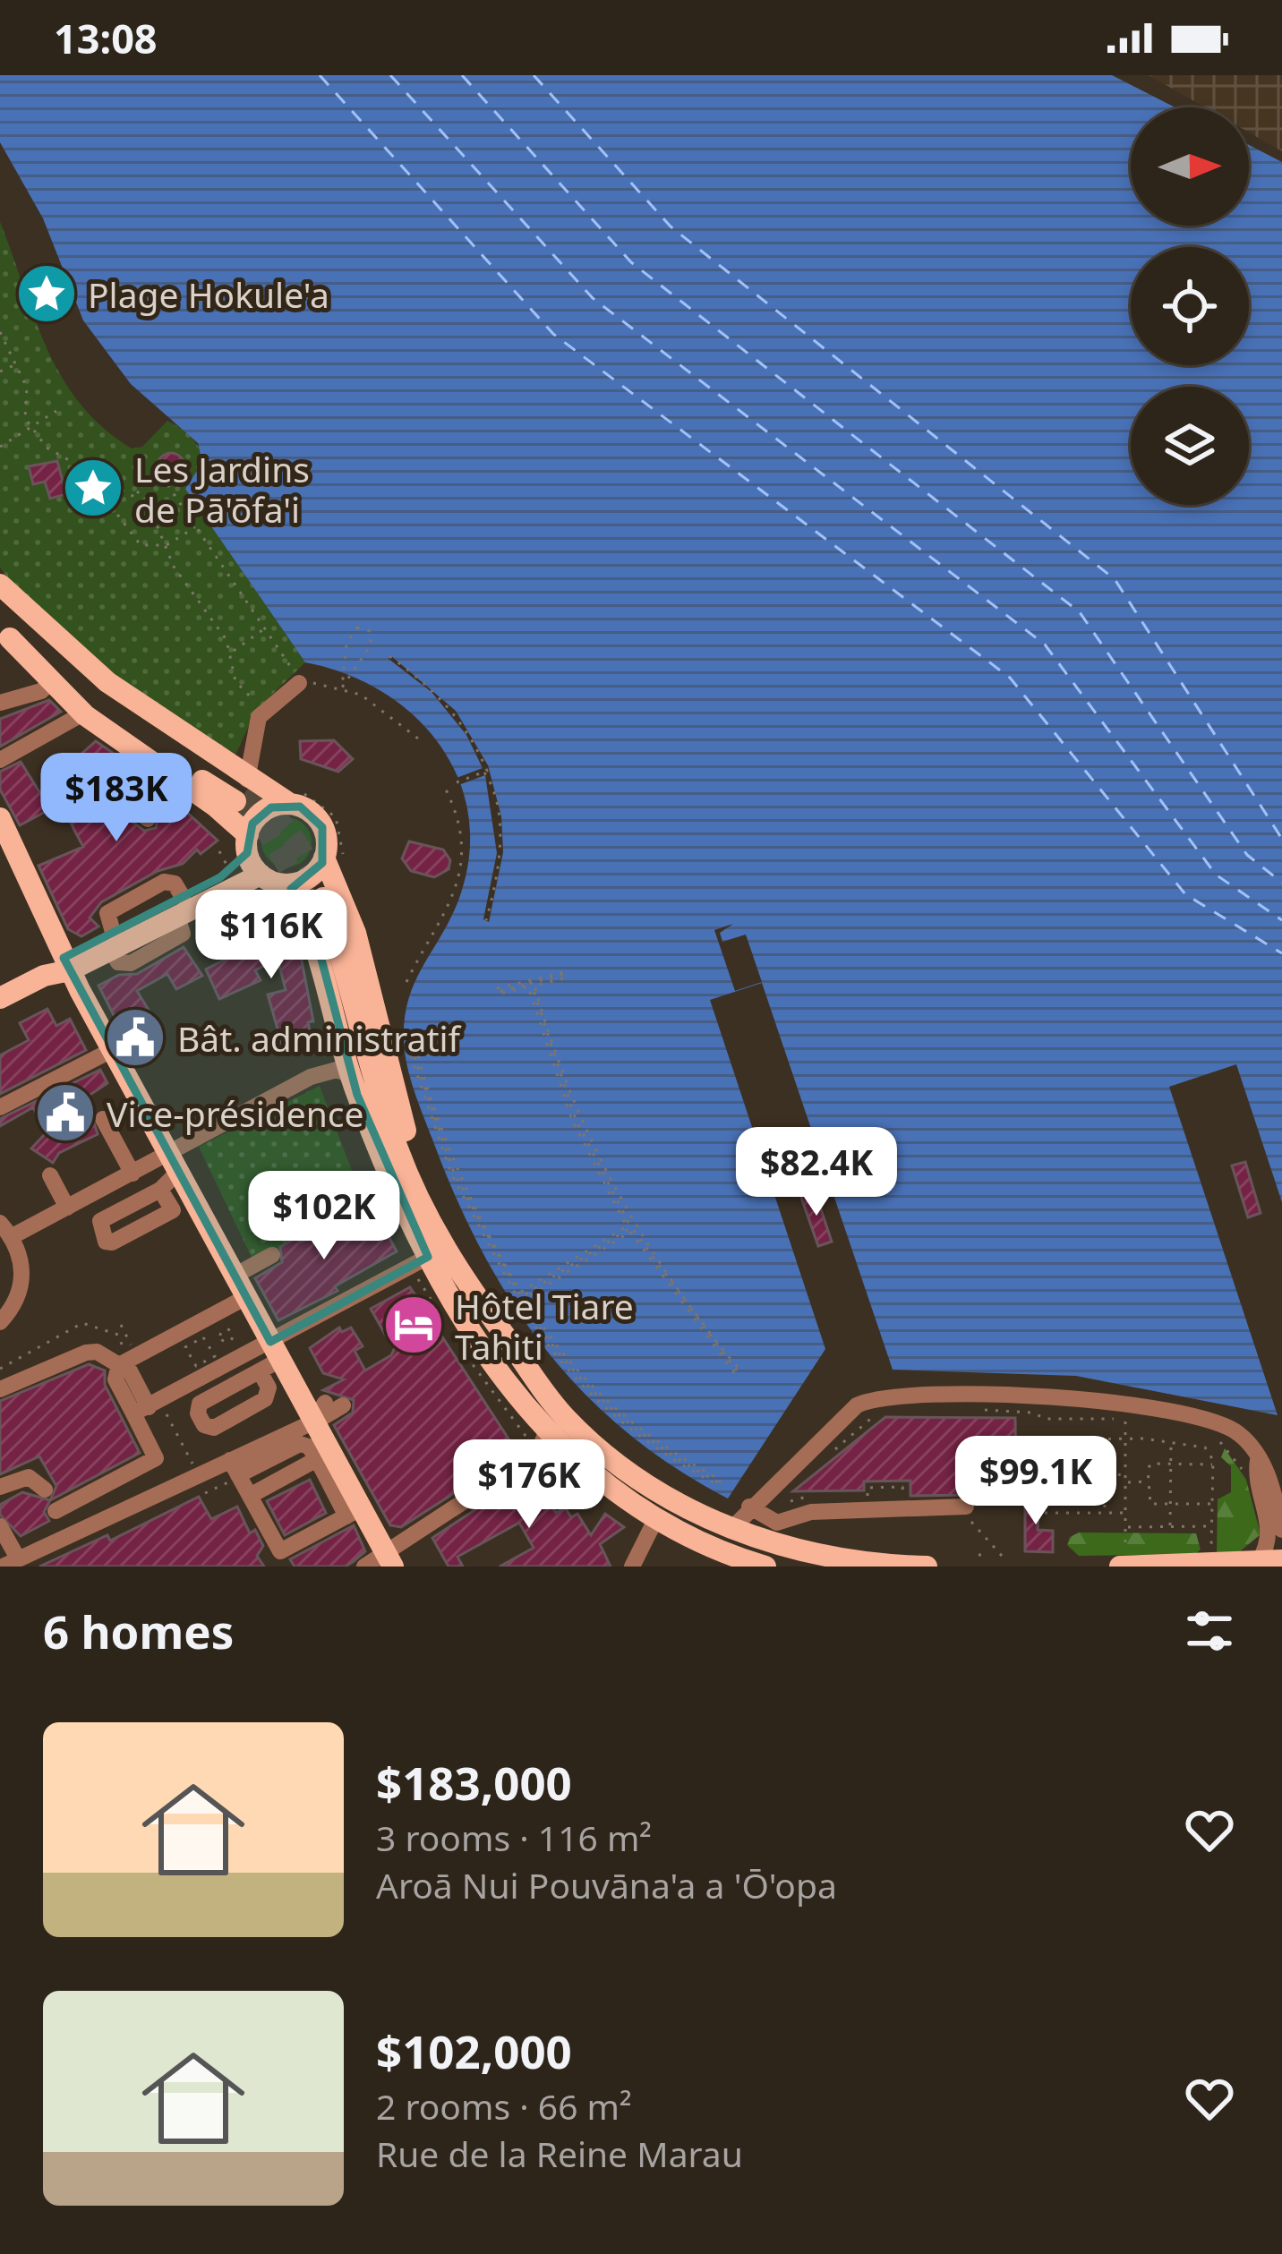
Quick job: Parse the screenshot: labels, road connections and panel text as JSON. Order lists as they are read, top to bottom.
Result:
{
  "places": {
    "place": ["Plage Hokule'a", "Les Jardins de Pā'ōfa'i"],
    "public building": ["Bât. administratif", "Vice-présidence"],
    "hotel": ["Hôtel Tiare Tahiti"]
  },
  "north": "right",
  "page": {
    "status": "13:08",
    "price": [
      "$183K",
      "$116K",
      "$82.4K",
      "$102K",
      "$99.1K",
      "$176K"
    ],
    "heading": "6 homes",
    "list": [
      {
        "name": "$183,000",
        "note": "3 rooms · 116 m² · Aroā Nui Pouvāna'a a 'Ō'opa"
      },
      {
        "name": "$102,000",
        "note": "2 rooms · 66 m² · Rue de la Reine Marau"
      }
    ]
  }
}
